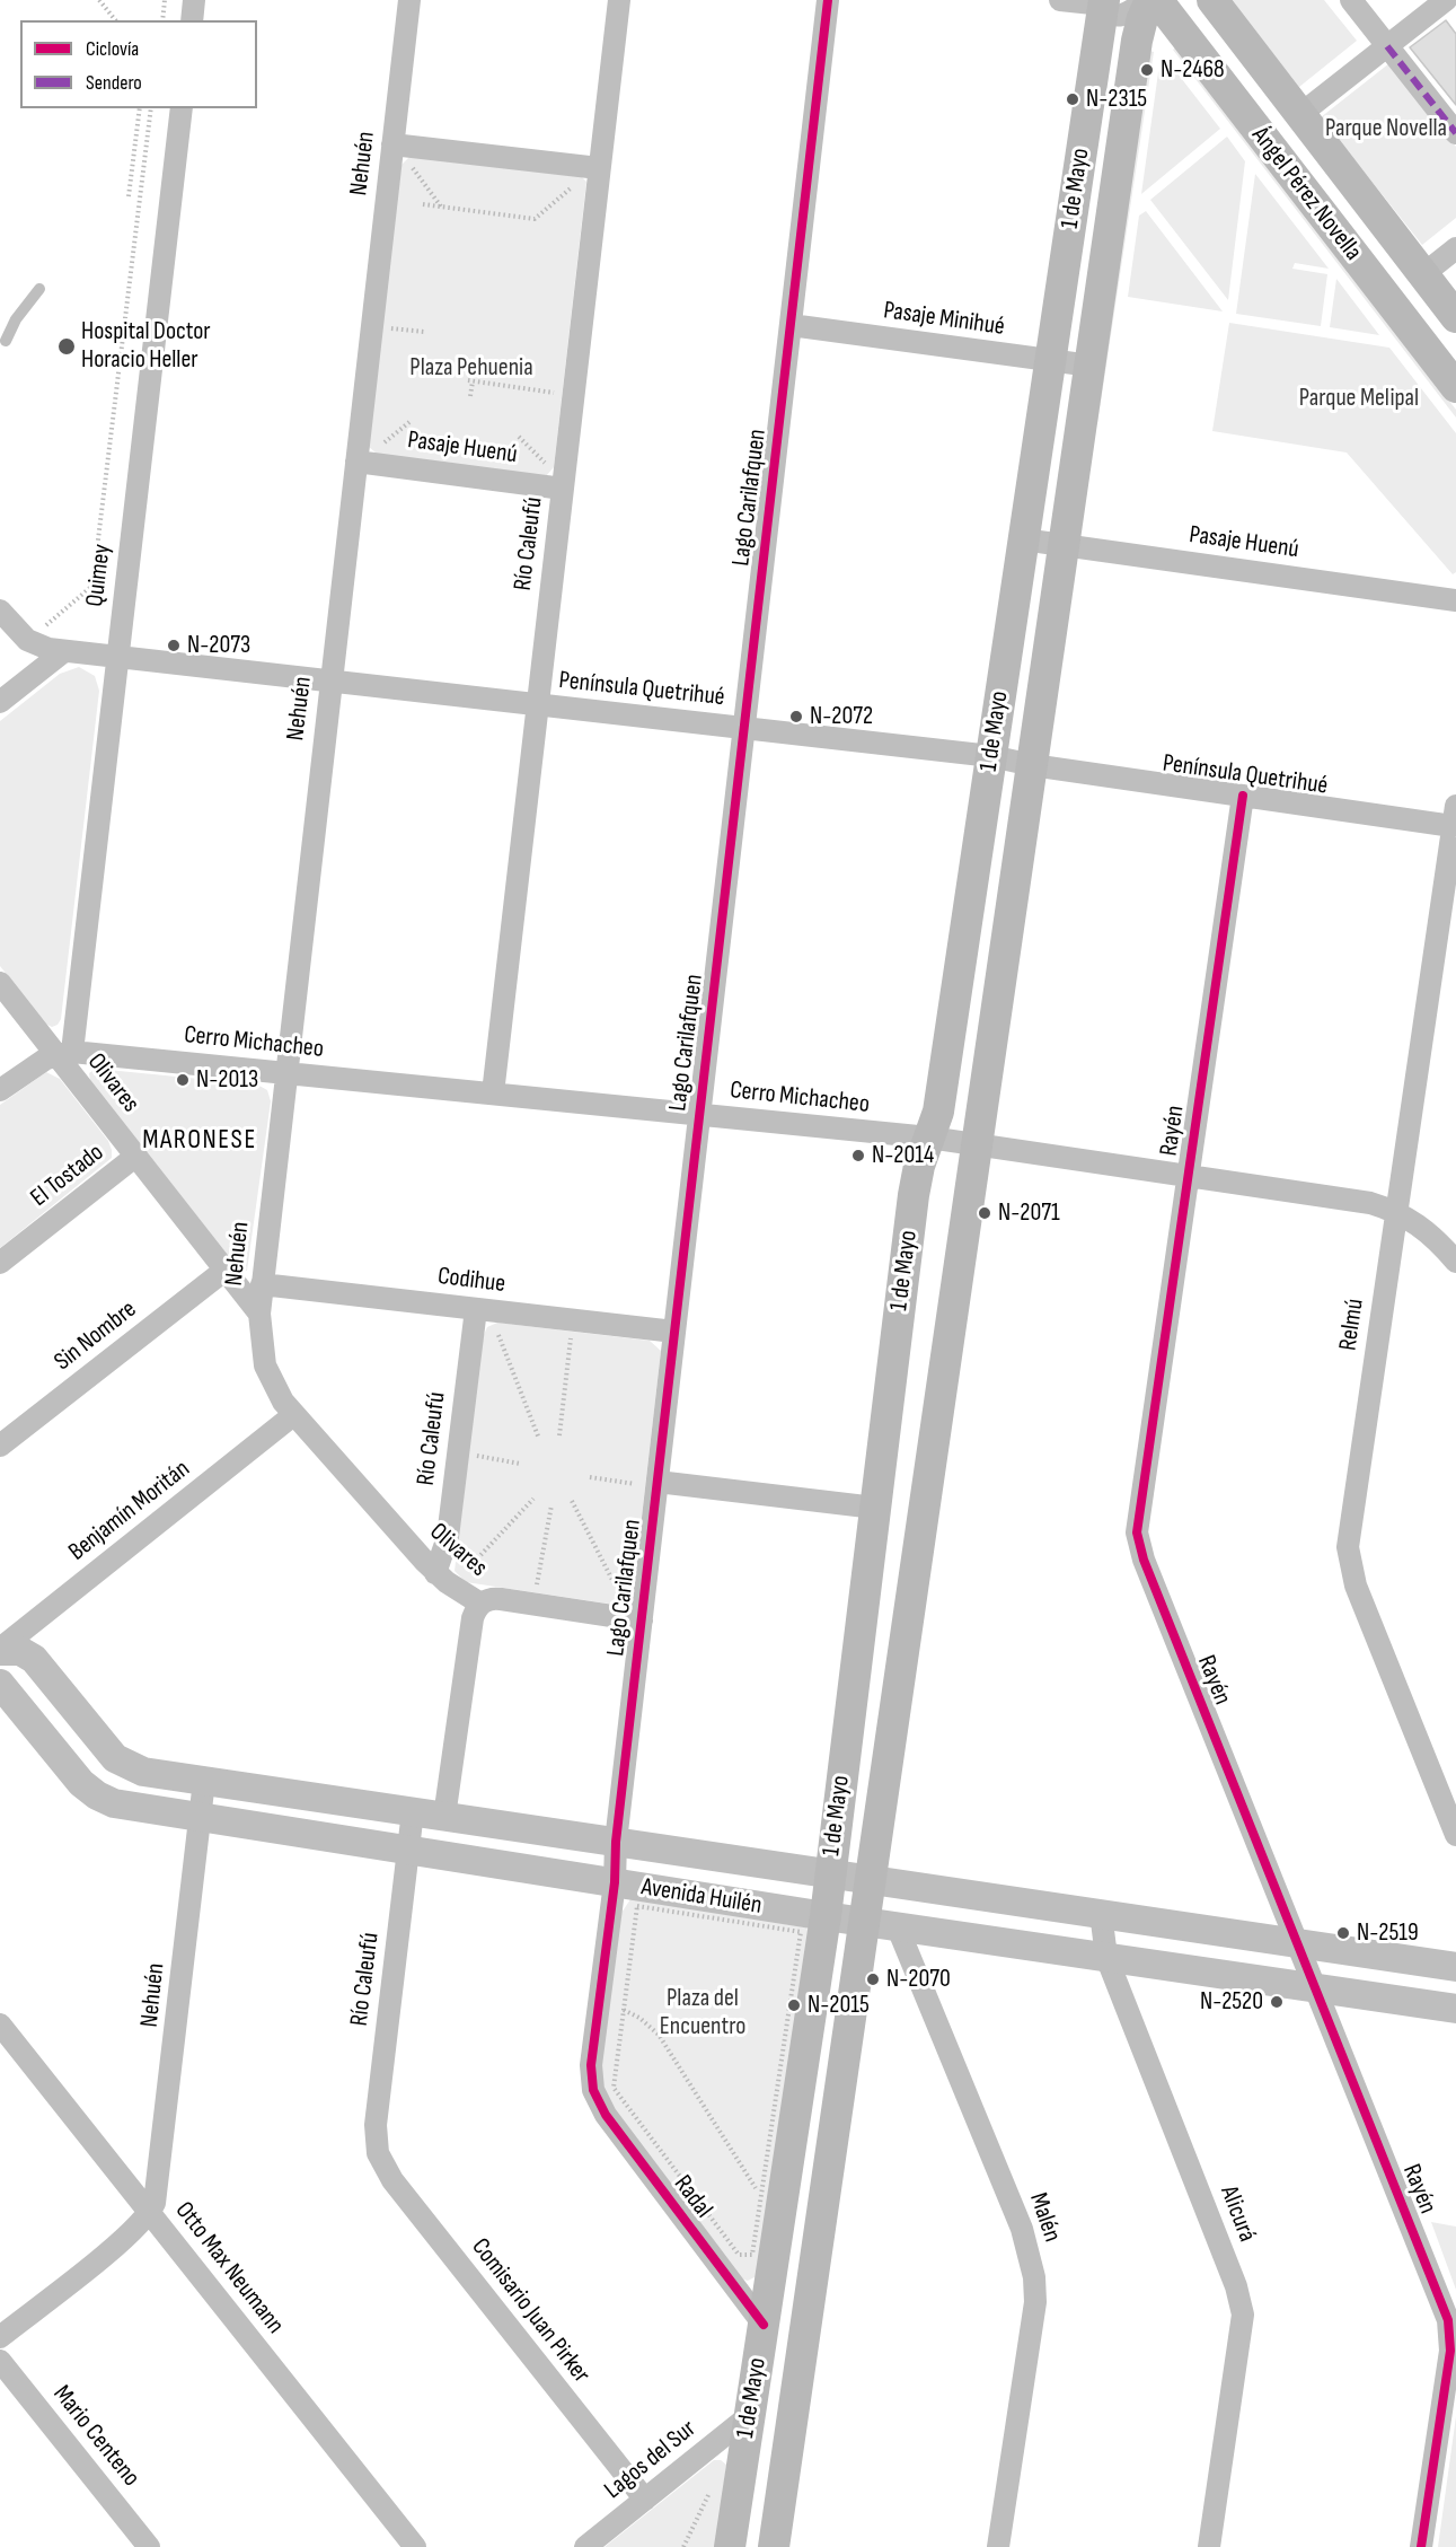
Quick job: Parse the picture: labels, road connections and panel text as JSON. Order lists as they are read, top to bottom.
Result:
{
  "streets": {
    "main road": ["1 de Mayo", "Ángel Pérez Novella"],
    "street": [
      "Nehuén",
      "Pasaje Minihué",
      "Pasaje Huenú",
      "Lago Carilafquen",
      "Río Caleufú",
      "Quimey",
      "Península Quetrihué",
      "Cerro Michacheo",
      "Olivares",
      "Rayén",
      "El Tostado",
      "Codihue",
      "Relmú",
      "Sin Nombre",
      "Benjamín Moritán",
      "Avenida Huilén",
      "Radal",
      "Alicurá",
      "Malén",
      "Otto Max Neumann",
      "Comisario Juan Pirker",
      "Mario Centeno",
      "Lagos del Sur"
    ]
  },
  "crossings": [
    ["Nehuén", "Pasaje Huenú"],
    ["Nehuén", "Península Quetrihué"],
    ["Nehuén", "Cerro Michacheo"],
    ["Nehuén", "Olivares"],
    ["Nehuén", "Codihue"],
    ["Nehuén", "Benjamín Moritán"],
    ["Nehuén", "Avenida Huilén"],
    ["Nehuén", "Otto Max Neumann"],
    ["1 de Mayo", "Pasaje Minihué"],
    ["1 de Mayo", "Pasaje Huenú"],
    ["1 de Mayo", "Península Quetrihué"],
    ["1 de Mayo", "Cerro Michacheo"],
    ["1 de Mayo", "Avenida Huilén"],
    ["1 de Mayo", "Radal"],
    ["1 de Mayo", "Lagos del Sur"],
    ["Pasaje Minihué", "Lago Carilafquen"],
    ["Pasaje Huenú", "Río Caleufú"],
    ["Lago Carilafquen", "Península Quetrihué"],
    ["Lago Carilafquen", "Cerro Michacheo"],
    ["Lago Carilafquen", "Codihue"],
    ["Lago Carilafquen", "Avenida Huilén"],
    ["Lago Carilafquen", "Radal"],
    ["Río Caleufú", "Península Quetrihué"],
    ["Río Caleufú", "Cerro Michacheo"],
    ["Río Caleufú", "Olivares"],
    ["Río Caleufú", "Codihue"],
    ["Río Caleufú", "Avenida Huilén"],
    ["Río Caleufú", "Comisario Juan Pirker"],
    ["Quimey", "Península Quetrihué"],
    ["Quimey", "Cerro Michacheo"],
    ["Quimey", "Olivares"],
    ["Península Quetrihué", "Rayén"],
    ["Península Quetrihué", "Relmú"],
    ["Cerro Michacheo", "Olivares"],
    ["Cerro Michacheo", "Rayén"],
    ["Cerro Michacheo", "Relmú"],
    ["Olivares", "El Tostado"],
    ["Olivares", "Sin Nombre"],
    ["Olivares", "Benjamín Moritán"],
    ["Rayén", "Avenida Huilén"],
    ["Benjamín Moritán", "Avenida Huilén"],
    ["Avenida Huilén", "Alicurá"],
    ["Avenida Huilén", "Malén"],
    ["Comisario Juan Pirker", "Lagos del Sur"]
  ],
  "districts": ["MARONESE"],
  "parks": [
    "Parque Novella",
    "Plaza Pehuenia",
    "Parque Melipal",
    "Plaza del Encuentro"
  ],
  "places": [
    "N-2468",
    "N-2315",
    "Hospital Doctor Horacio Heller",
    "N-2073",
    "N-2072",
    "N-2013",
    "N-2014",
    "N-2071",
    "N-2519",
    "N-2070",
    "N-2520",
    "N-2015"
  ],
  "legend": ["Ciclovía", "Sendero"]
}
